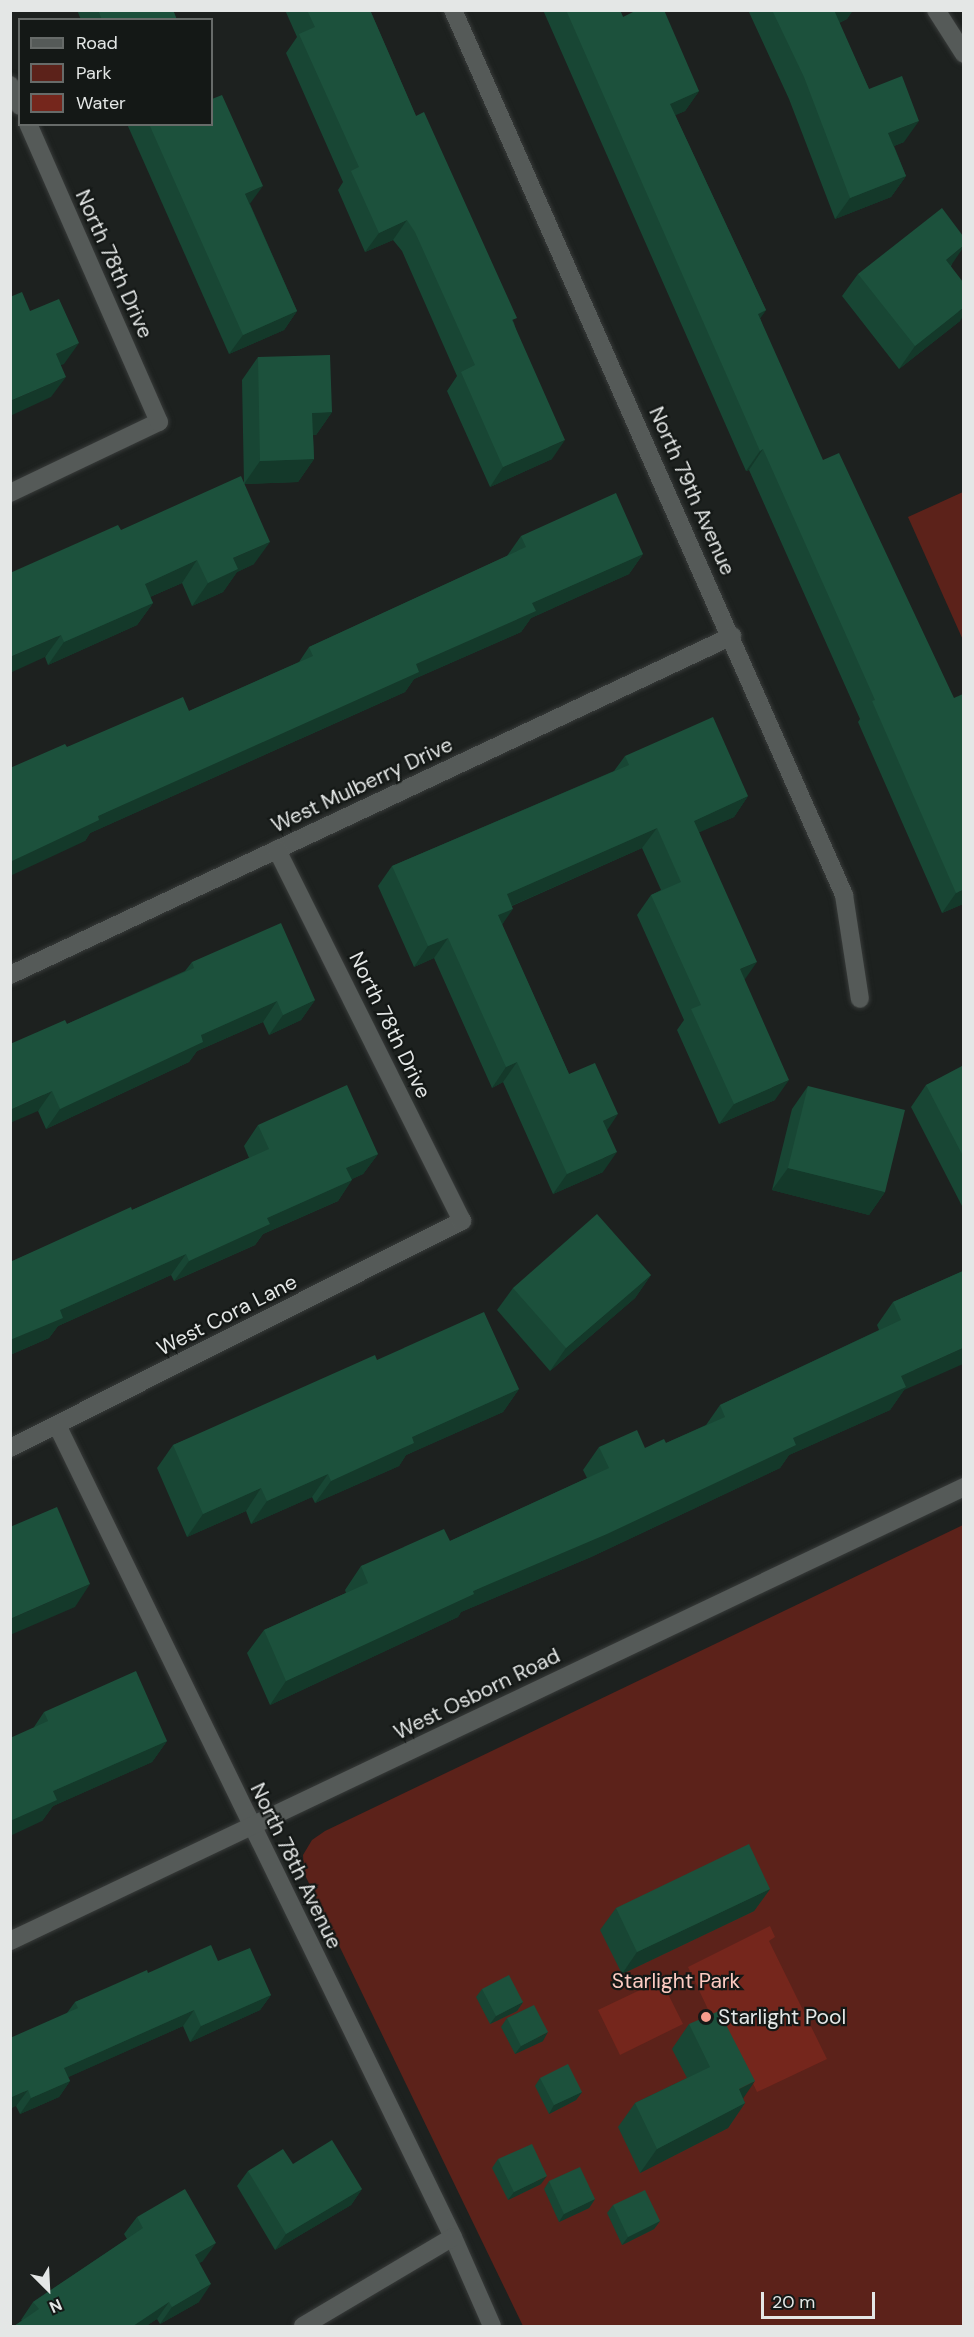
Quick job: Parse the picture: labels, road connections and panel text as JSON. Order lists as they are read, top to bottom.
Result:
{
  "streets": {
    "street": [
      "North 78th Drive",
      "North 79th Avenue",
      "West Mulberry Drive",
      "West Cora Lane",
      "West Osborn Road",
      "North 78th Avenue"
    ]
  },
  "crossings": [
    ["North 78th Drive", "West Mulberry Drive"],
    ["North 78th Drive", "West Cora Lane"],
    ["North 79th Avenue", "West Mulberry Drive"],
    ["West Cora Lane", "North 78th Avenue"],
    ["West Osborn Road", "North 78th Avenue"]
  ],
  "parks": ["Starlight Park"],
  "places": ["Starlight Pool"],
  "legend": ["Road", "Park", "Water"],
  "scale_bar": "20 m",
  "north": "bottom right"
}
